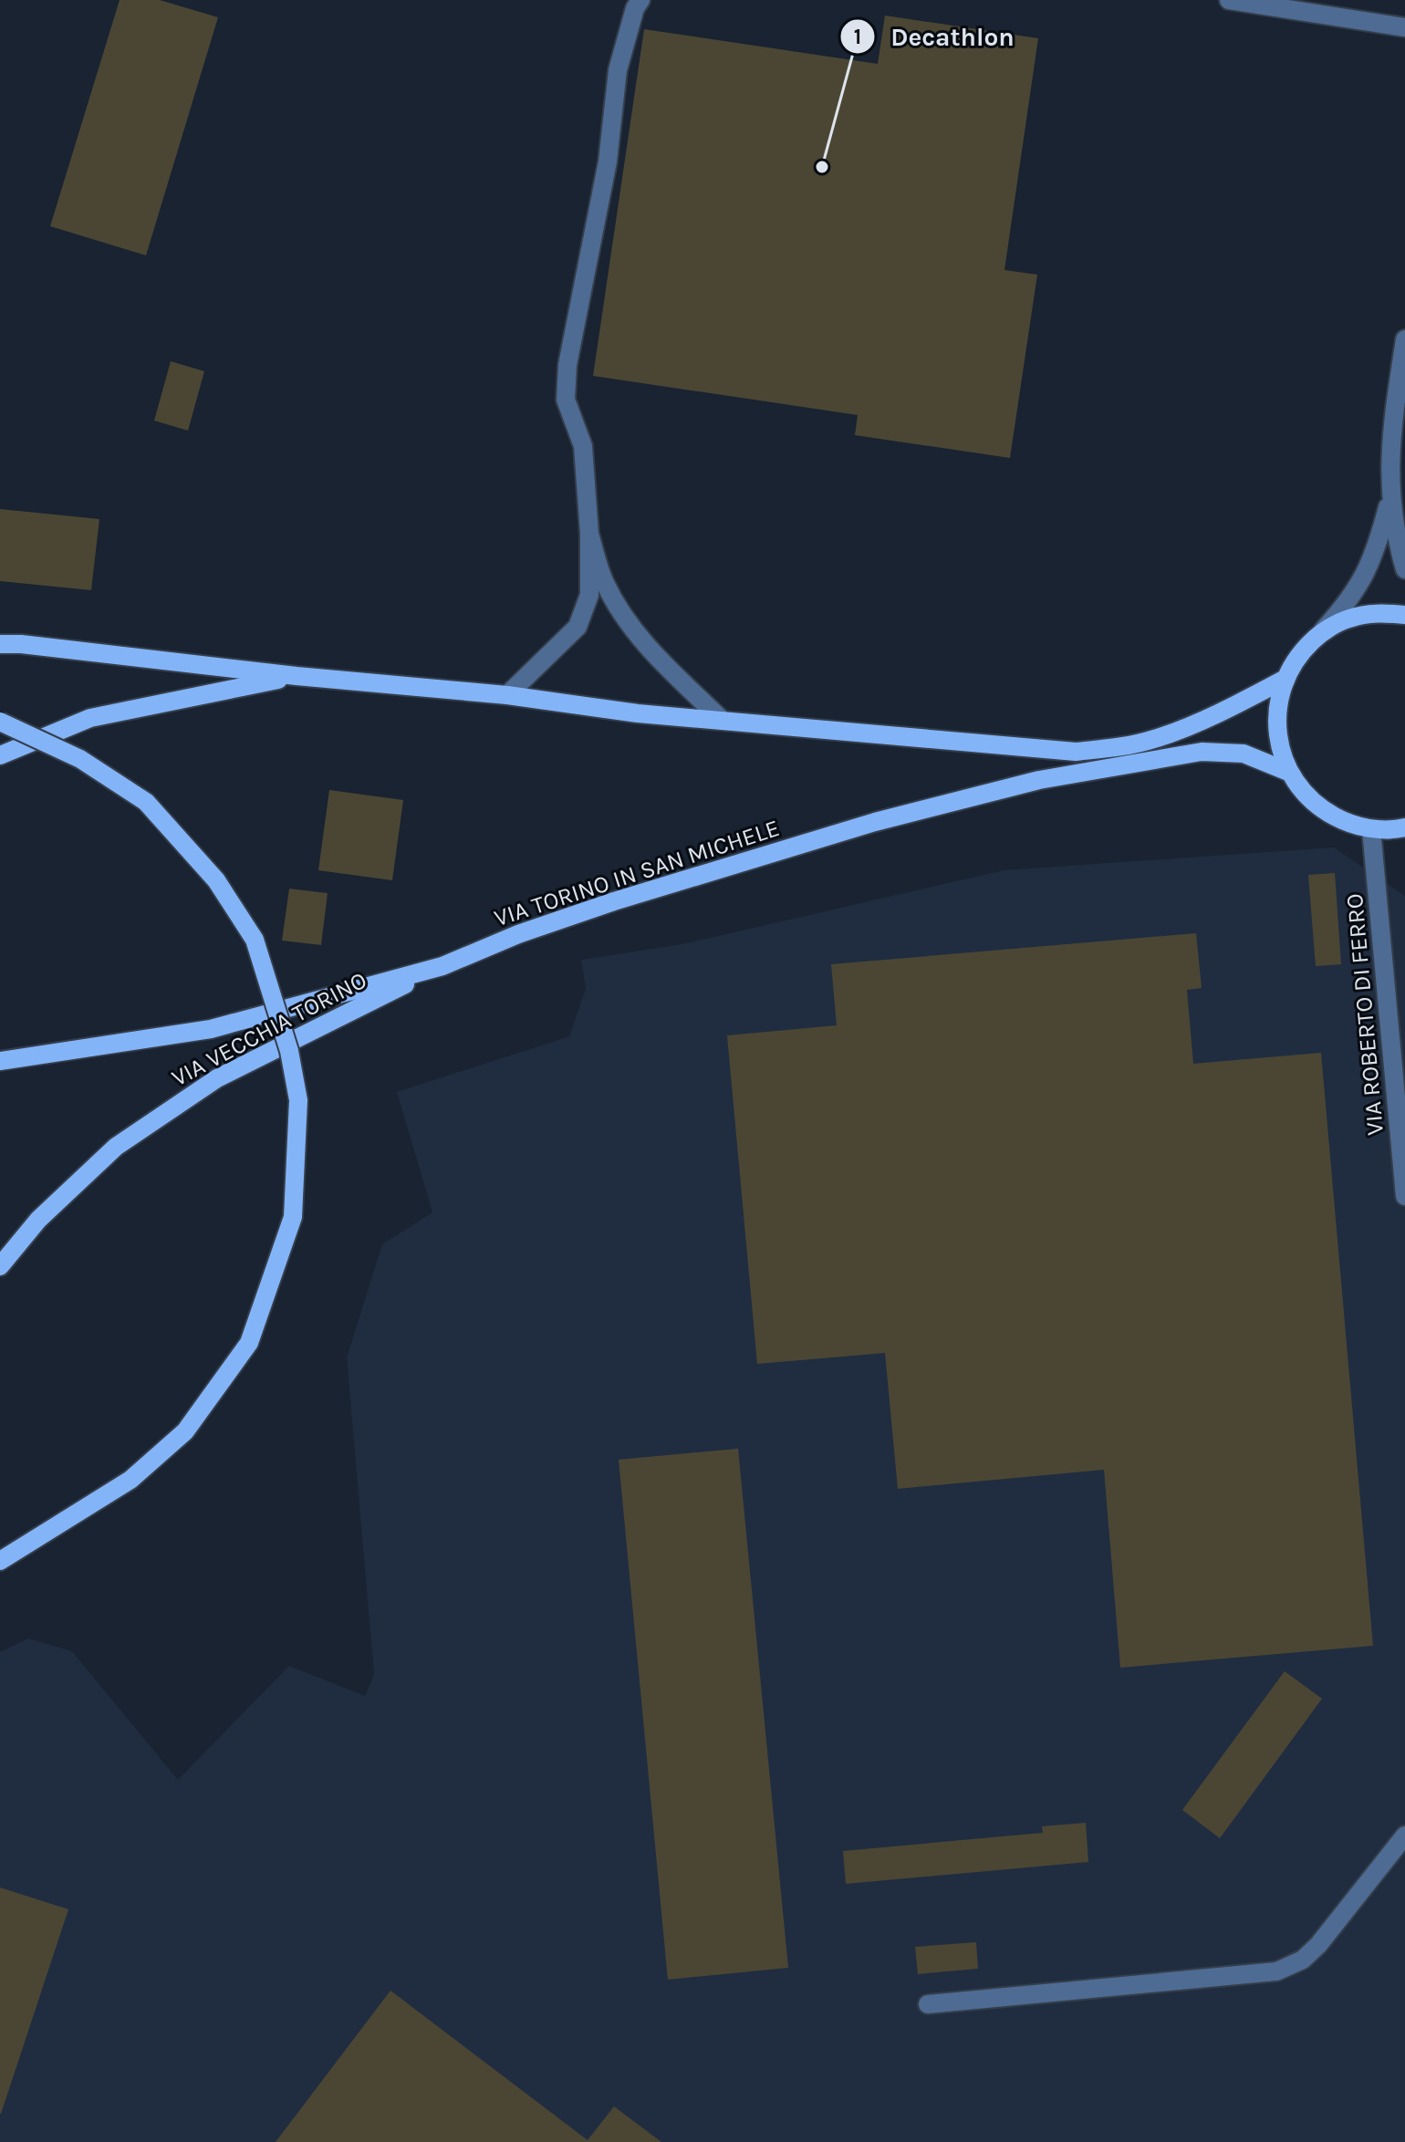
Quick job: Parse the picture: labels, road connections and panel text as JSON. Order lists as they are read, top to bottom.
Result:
{
  "streets": {
    "main road": ["VIA TORINO IN SAN MICHELE", "VIA VECCHIA TORINO"],
    "street": ["VIA ROBERTO DI FERRO"]
  },
  "crossings": [
    ["VIA TORINO IN SAN MICHELE", "VIA ROBERTO DI FERRO"],
    ["VIA TORINO IN SAN MICHELE", "VIA VECCHIA TORINO"]
  ],
  "places": ["Decathlon"]
}
